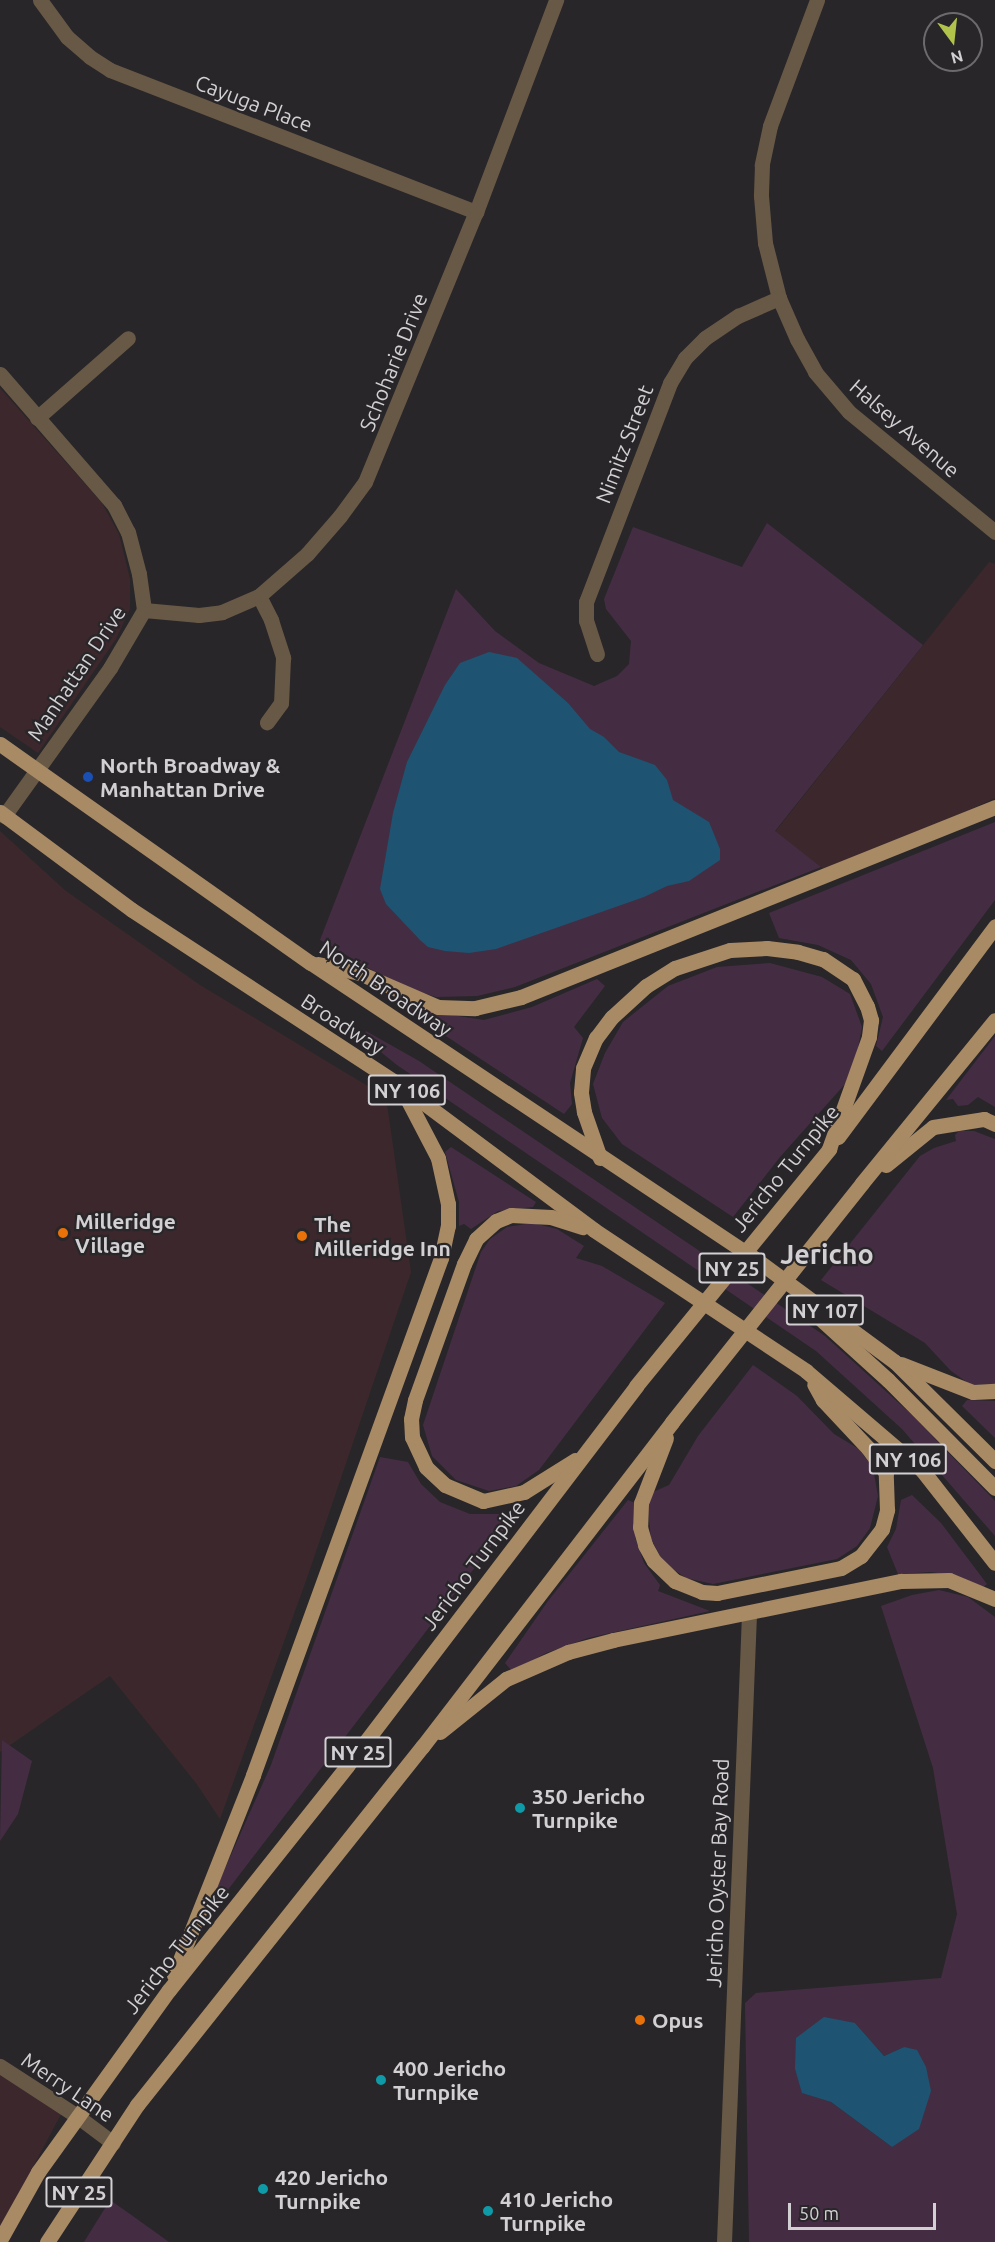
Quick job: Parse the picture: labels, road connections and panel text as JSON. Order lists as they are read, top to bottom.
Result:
{
  "streets": {
    "main road": [
      "North Broadway",
      "Broadway",
      "NY 106",
      "Jericho Turnpike",
      "NY 25",
      "NY 107"
    ],
    "street": [
      "Cayuga Place",
      "Schoharie Drive",
      "Halsey Avenue",
      "Nimitz Street",
      "Manhattan Drive",
      "Jericho Oyster Bay Road",
      "Merry Lane"
    ]
  },
  "crossings": [
    ["Cayuga Place", "Schoharie Drive"],
    ["Schoharie Drive", "Manhattan Drive"],
    ["Halsey Avenue", "Nimitz Street"],
    ["Manhattan Drive", "North Broadway"],
    ["Manhattan Drive", "Broadway"],
    ["North Broadway", "NY 106"],
    ["North Broadway", "NY 107"],
    ["Broadway", "NY 106"],
    ["NY 106", "NY 107"],
    ["Jericho Turnpike", "Merry Lane"],
    ["NY 25", "Merry Lane"]
  ],
  "districts": ["Jericho"],
  "places": [
    "North Broadway & Manhattan Drive",
    "Milleridge Village",
    "The Milleridge Inn",
    "350 Jericho Turnpike",
    "Opus",
    "400 Jericho Turnpike",
    "420 Jericho Turnpike",
    "410 Jericho Turnpike"
  ],
  "scale_bar": "50 m",
  "north": "bottom"
}
